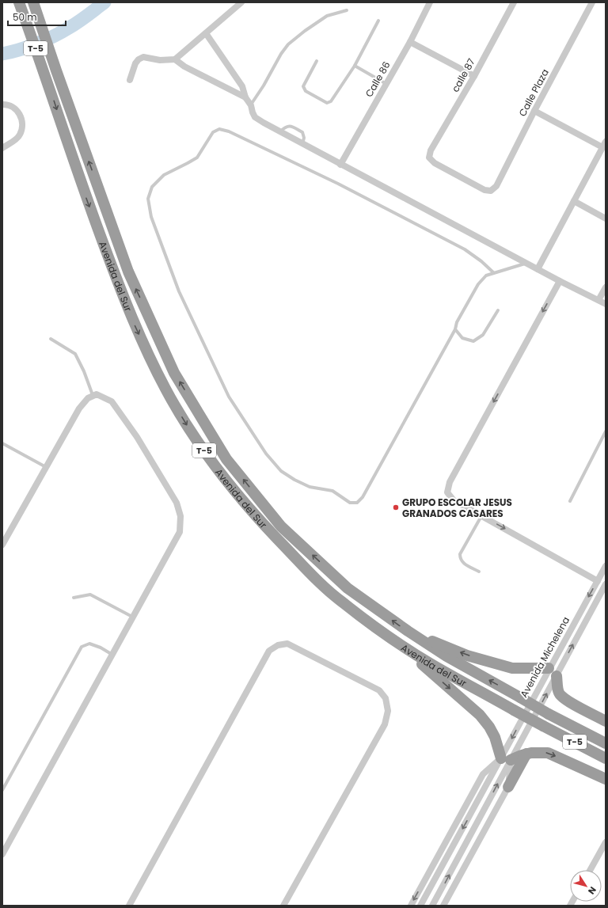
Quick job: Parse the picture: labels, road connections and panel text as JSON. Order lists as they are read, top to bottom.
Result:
{
  "streets": {
    "highway": ["T-5", "Avenida del Sur"],
    "street": [
      "calle 87",
      "Calle 86",
      "Calle Plaza",
      "Avenida Michelena"
    ]
  },
  "crossings": [
    ["calle 87", "Calle Plaza"]
  ],
  "places": ["GRUPO ESCOLAR JESUS GRANADOS CASARES"],
  "scale_bar": "50 m",
  "north": "bottom right"
}
